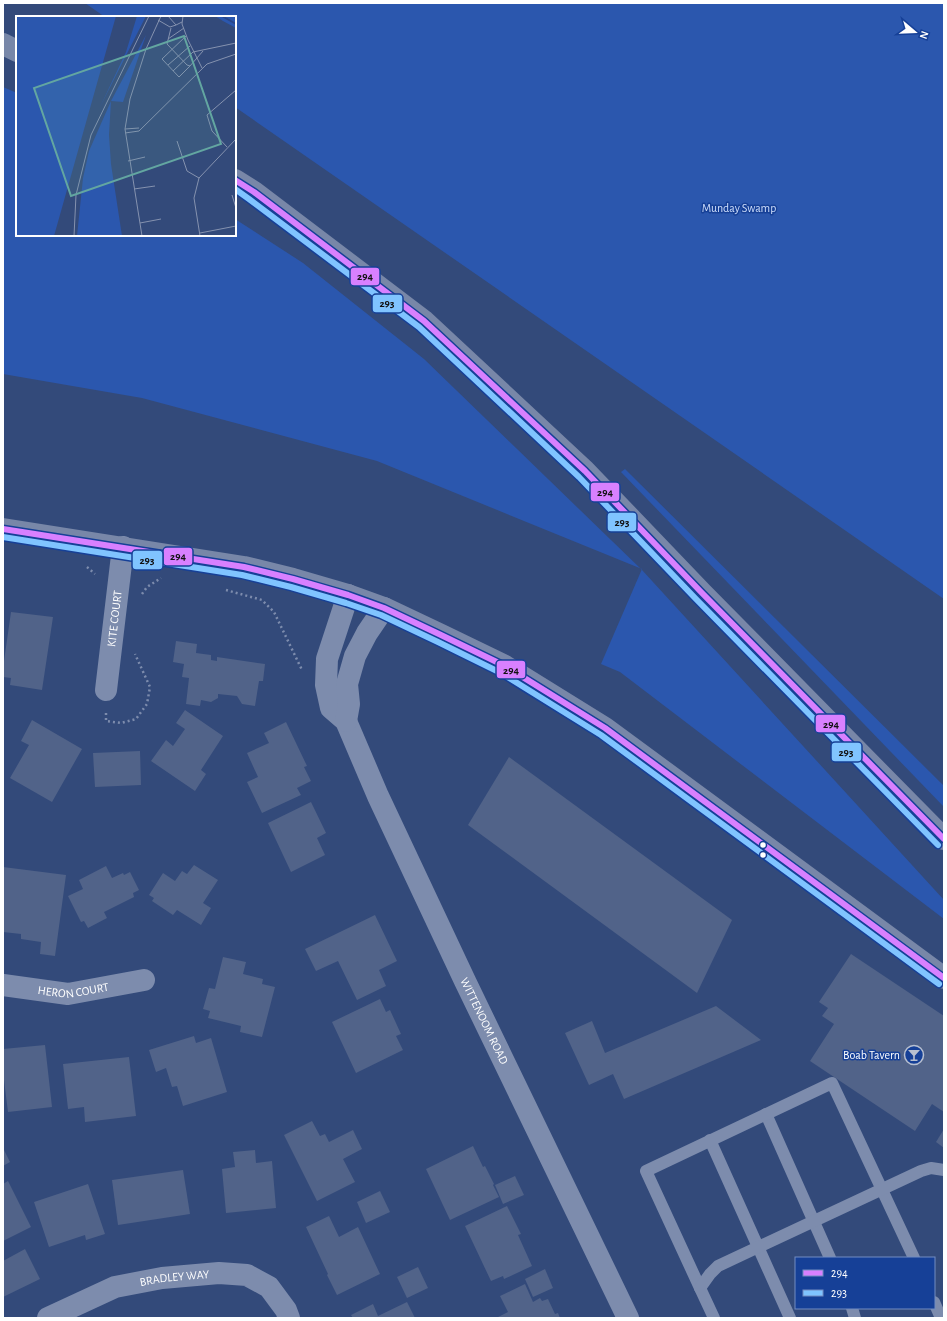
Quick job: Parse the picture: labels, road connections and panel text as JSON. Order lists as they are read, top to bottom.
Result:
{
  "streets": {
    "street": [
      "KITE COURT",
      "HERON COURT",
      "WITTENOOM ROAD",
      "BRADLEY WAY"
    ]
  },
  "parks": ["Munday Swamp"],
  "places": {
    "bar": ["Boab Tavern"]
  },
  "lines": ["transit line 294", "transit line 293"],
  "legend": ["294", "293"],
  "north": "right"
}
